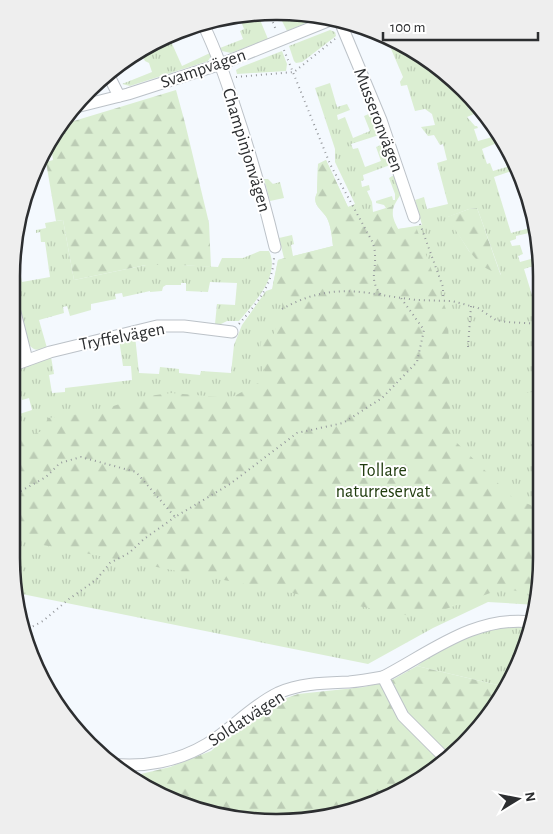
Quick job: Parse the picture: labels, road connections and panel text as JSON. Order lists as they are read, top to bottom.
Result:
{
  "streets": {
    "street": [
      "Svampvägen",
      "Musseronvägen",
      "Champinjonvägen",
      "Tryffelvägen",
      "Soldatvägen"
    ]
  },
  "crossings": [
    ["Svampvägen", "Champinjonvägen"]
  ],
  "parks": ["Tollare naturreservat"],
  "scale_bar": "100 m",
  "north": "right"
}
